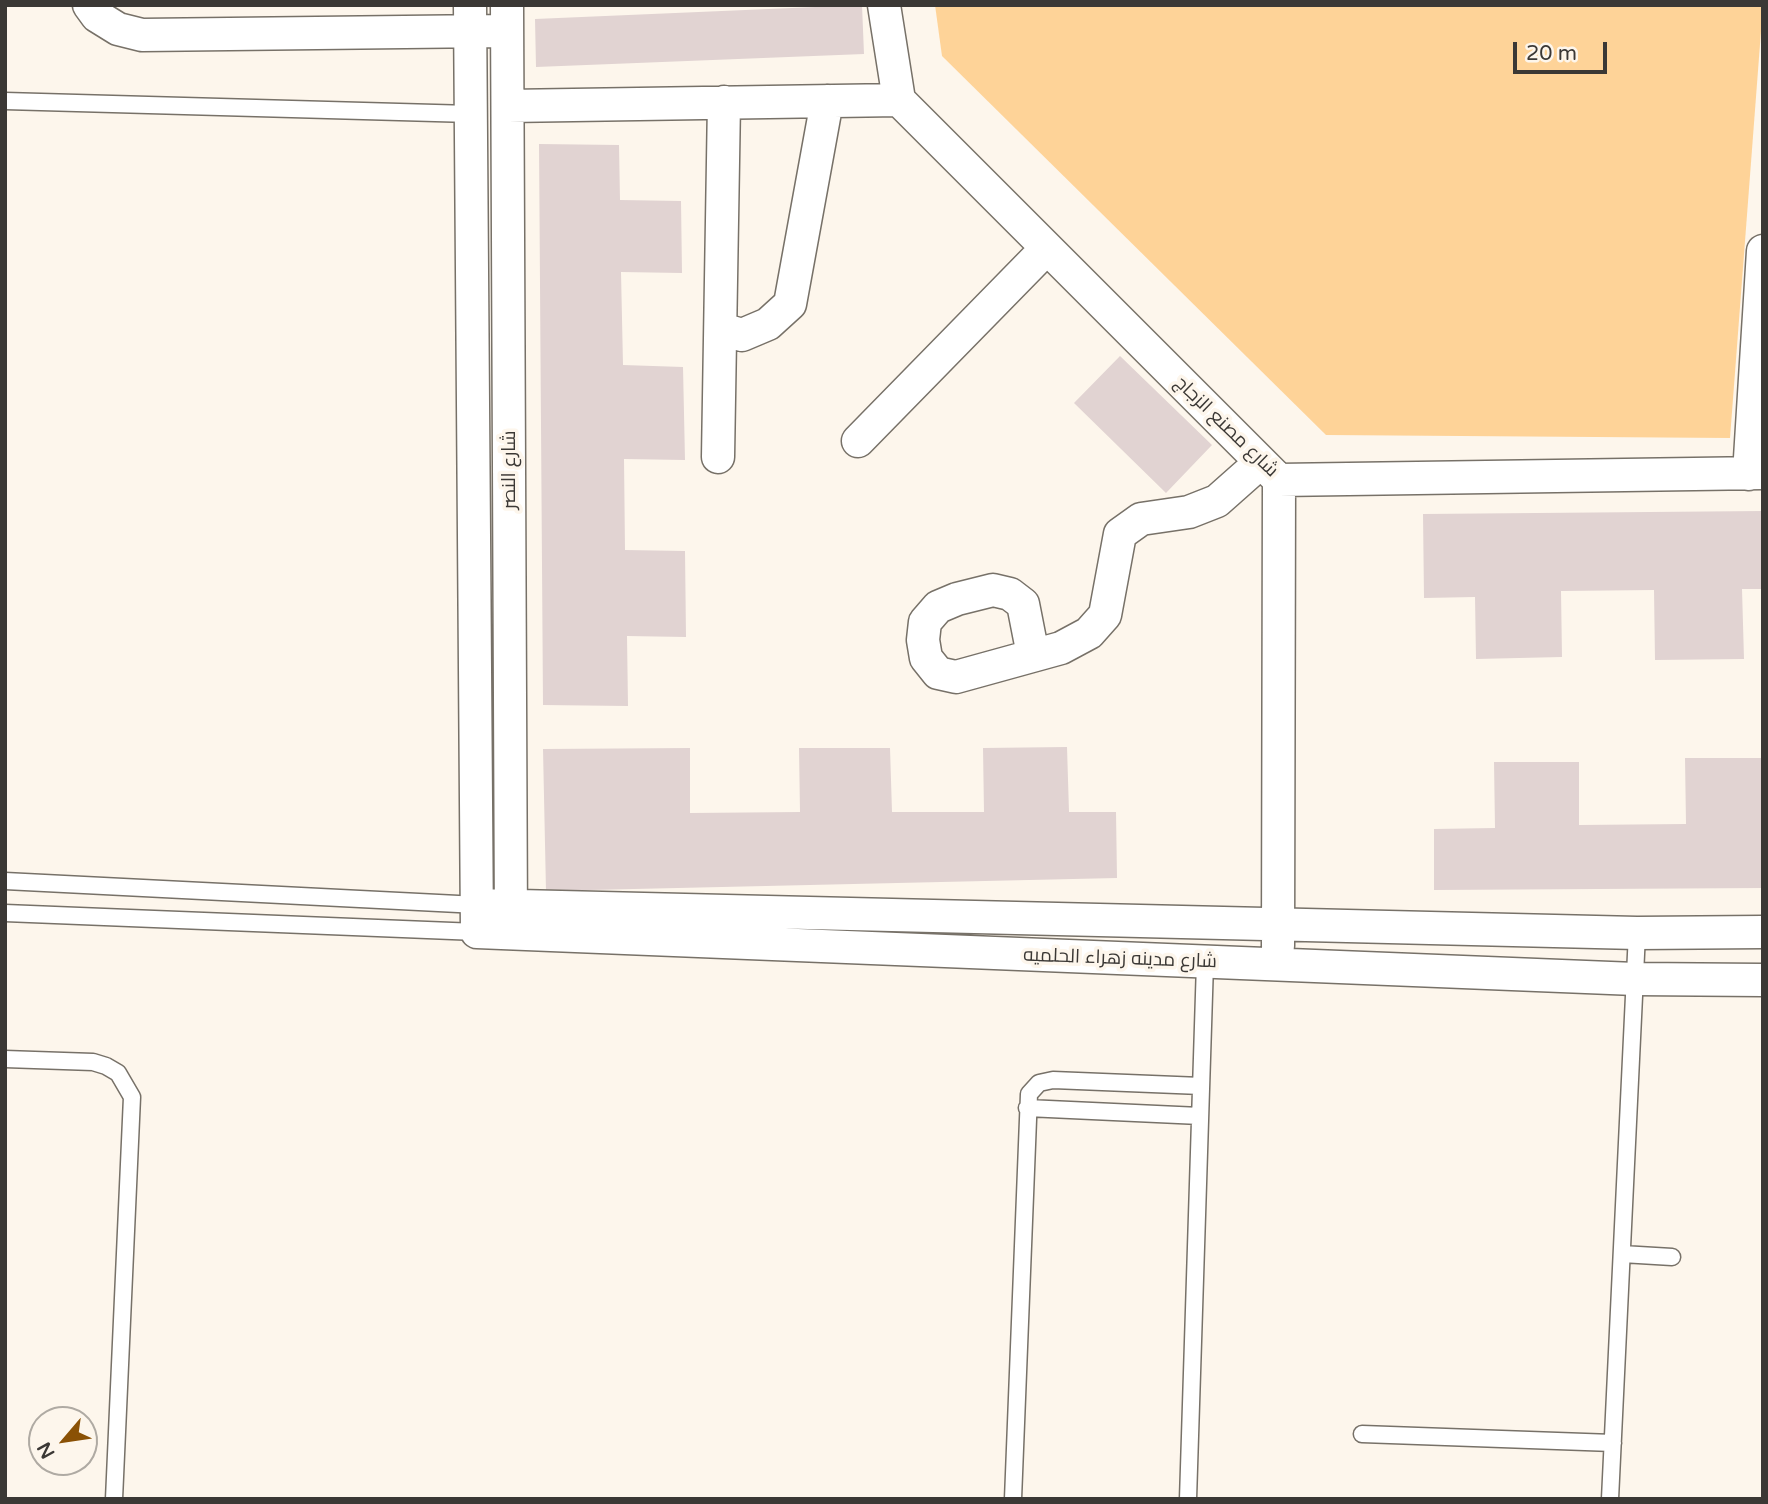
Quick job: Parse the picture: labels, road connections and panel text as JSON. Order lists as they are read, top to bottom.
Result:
{
  "streets": {
    "street": ["شارع مصنع الزجاج", "شارع النصر", "شارع مدينه زهراء الحلميه"]
  },
  "crossings": [
    ["شارع النصر", "شارع مدينه زهراء الحلميه"]
  ],
  "scale_bar": "20 m",
  "north": "bottom left"
}
